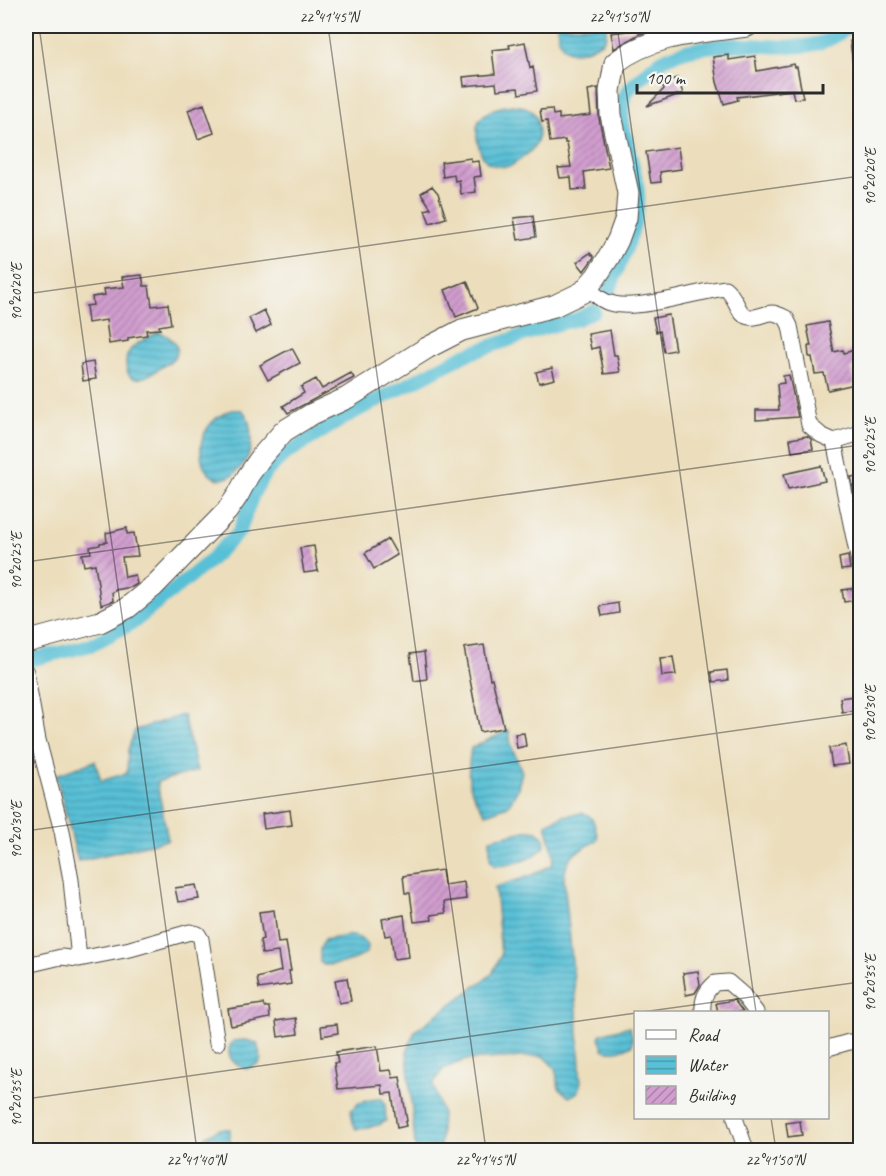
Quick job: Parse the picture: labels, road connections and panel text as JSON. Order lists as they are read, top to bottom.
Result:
{
  "legend": ["Road", "Water", "Building"],
  "scale_bar": "100 m",
  "coordinates": [
    "22°41'45\"N",
    "22°41'50\"N",
    "90°20'20\"E",
    "90°20'25\"E",
    "90°20'30\"E",
    "90°20'35\"E",
    "22°41'40\"N"
  ]
}
